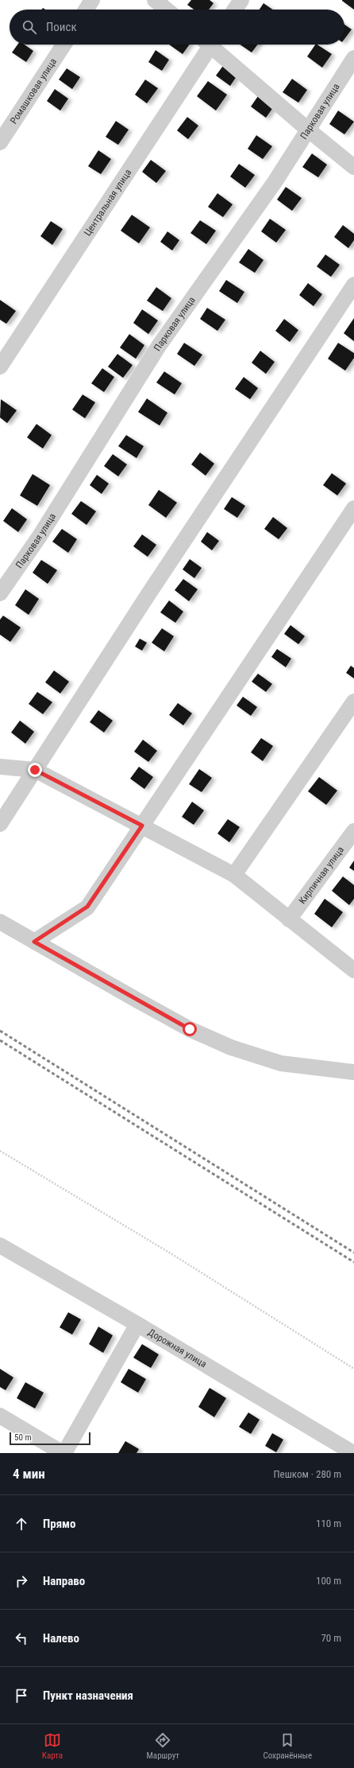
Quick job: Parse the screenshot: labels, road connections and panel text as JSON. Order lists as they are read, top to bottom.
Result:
{
  "streets": {
    "street": [
      "Ромашковая улица",
      "Парковая улица",
      "Центральная улица",
      "Кирпичная улица",
      "Дорожная улица"
    ]
  },
  "scale_bar": "50 m",
  "page": {
    "search": "Поиск",
    "scale": "50 m",
    "heading": ["4 мин", "Пешком · 280 m"],
    "list": [
      ["Прямо", "110 m"],
      ["Направо", "100 m"],
      ["Налево", "70 m"],
      "Пункт назначения"
    ],
    "nav": ["Карта", "Маршрут", "Сохранённые"]
  }
}
